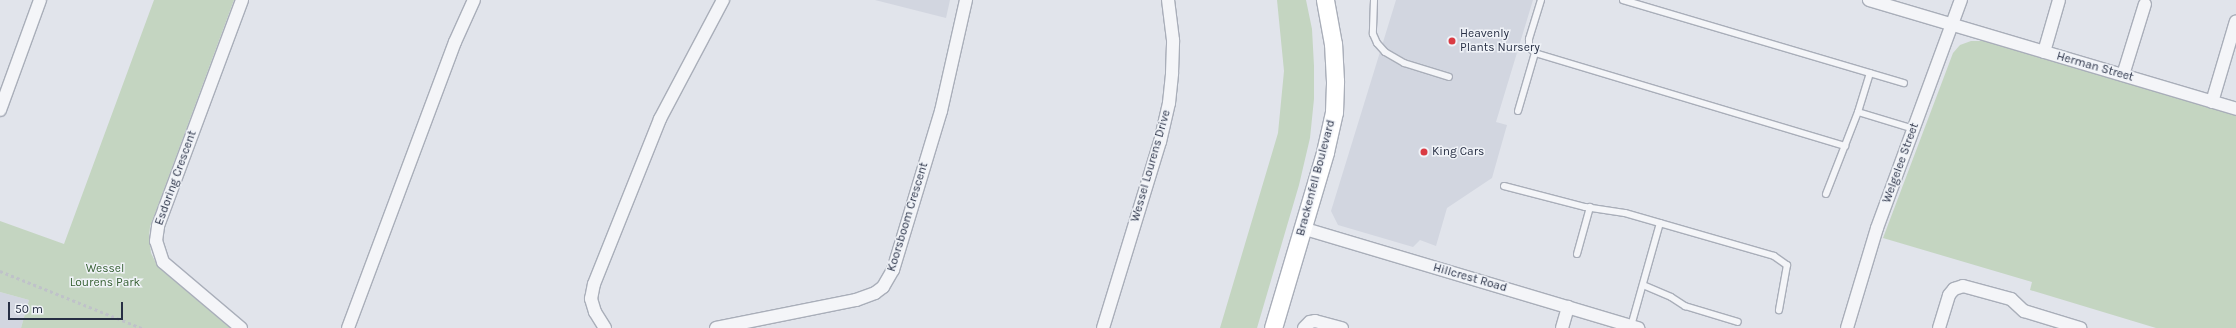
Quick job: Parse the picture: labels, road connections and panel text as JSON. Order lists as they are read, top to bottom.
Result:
{
  "streets": {
    "street": [
      "Herman Street",
      "Welgelee Street",
      "Wessel Lourens Drive",
      "Esdoring Crescent",
      "Brackenfell Boulevard",
      "Koorsboom Crescent",
      "Hillcrest Road"
    ]
  },
  "crossings": [
    ["Herman Street", "Welgelee Street"],
    ["Brackenfell Boulevard", "Hillcrest Road"]
  ],
  "parks": ["Wessel Lourens Park"],
  "places": ["Heavenly Plants Nursery", "King Cars"],
  "scale_bar": "50 m"
}
